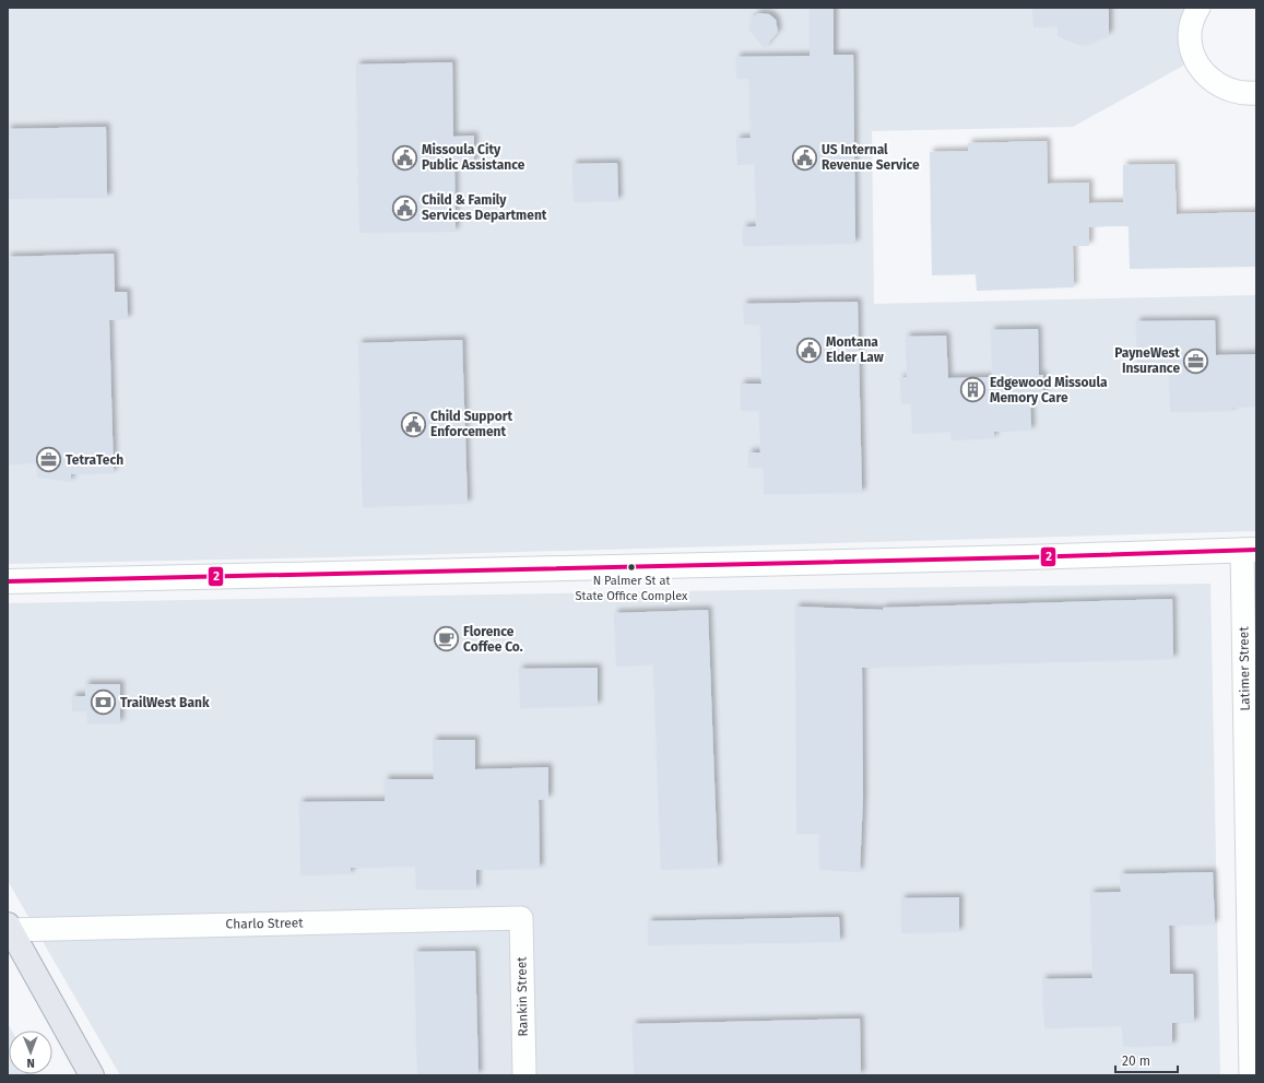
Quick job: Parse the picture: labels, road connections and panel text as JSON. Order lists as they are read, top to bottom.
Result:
{
  "streets": {
    "street": ["Latimer Street", "Charlo Street", "Rankin Street"]
  },
  "crossings": [
    ["Charlo Street", "Rankin Street"]
  ],
  "places": {
    "public building": [
      "Missoula City Public Assistance",
      "US Internal Revenue Service",
      "Child & Family Services Department",
      "Montana Elder Law",
      "Child Support Enforcement"
    ],
    "office": ["PayneWest Insurance", "TetraTech"],
    "building": ["Edgewood Missoula Memory Care"],
    "other": ["N Palmer St at State Office Complex"],
    "cafe": ["Florence Coffee Co."],
    "bank": ["TrailWest Bank"]
  },
  "lines": ["transit line 2"],
  "scale_bar": "20 m",
  "north": "bottom"
}
